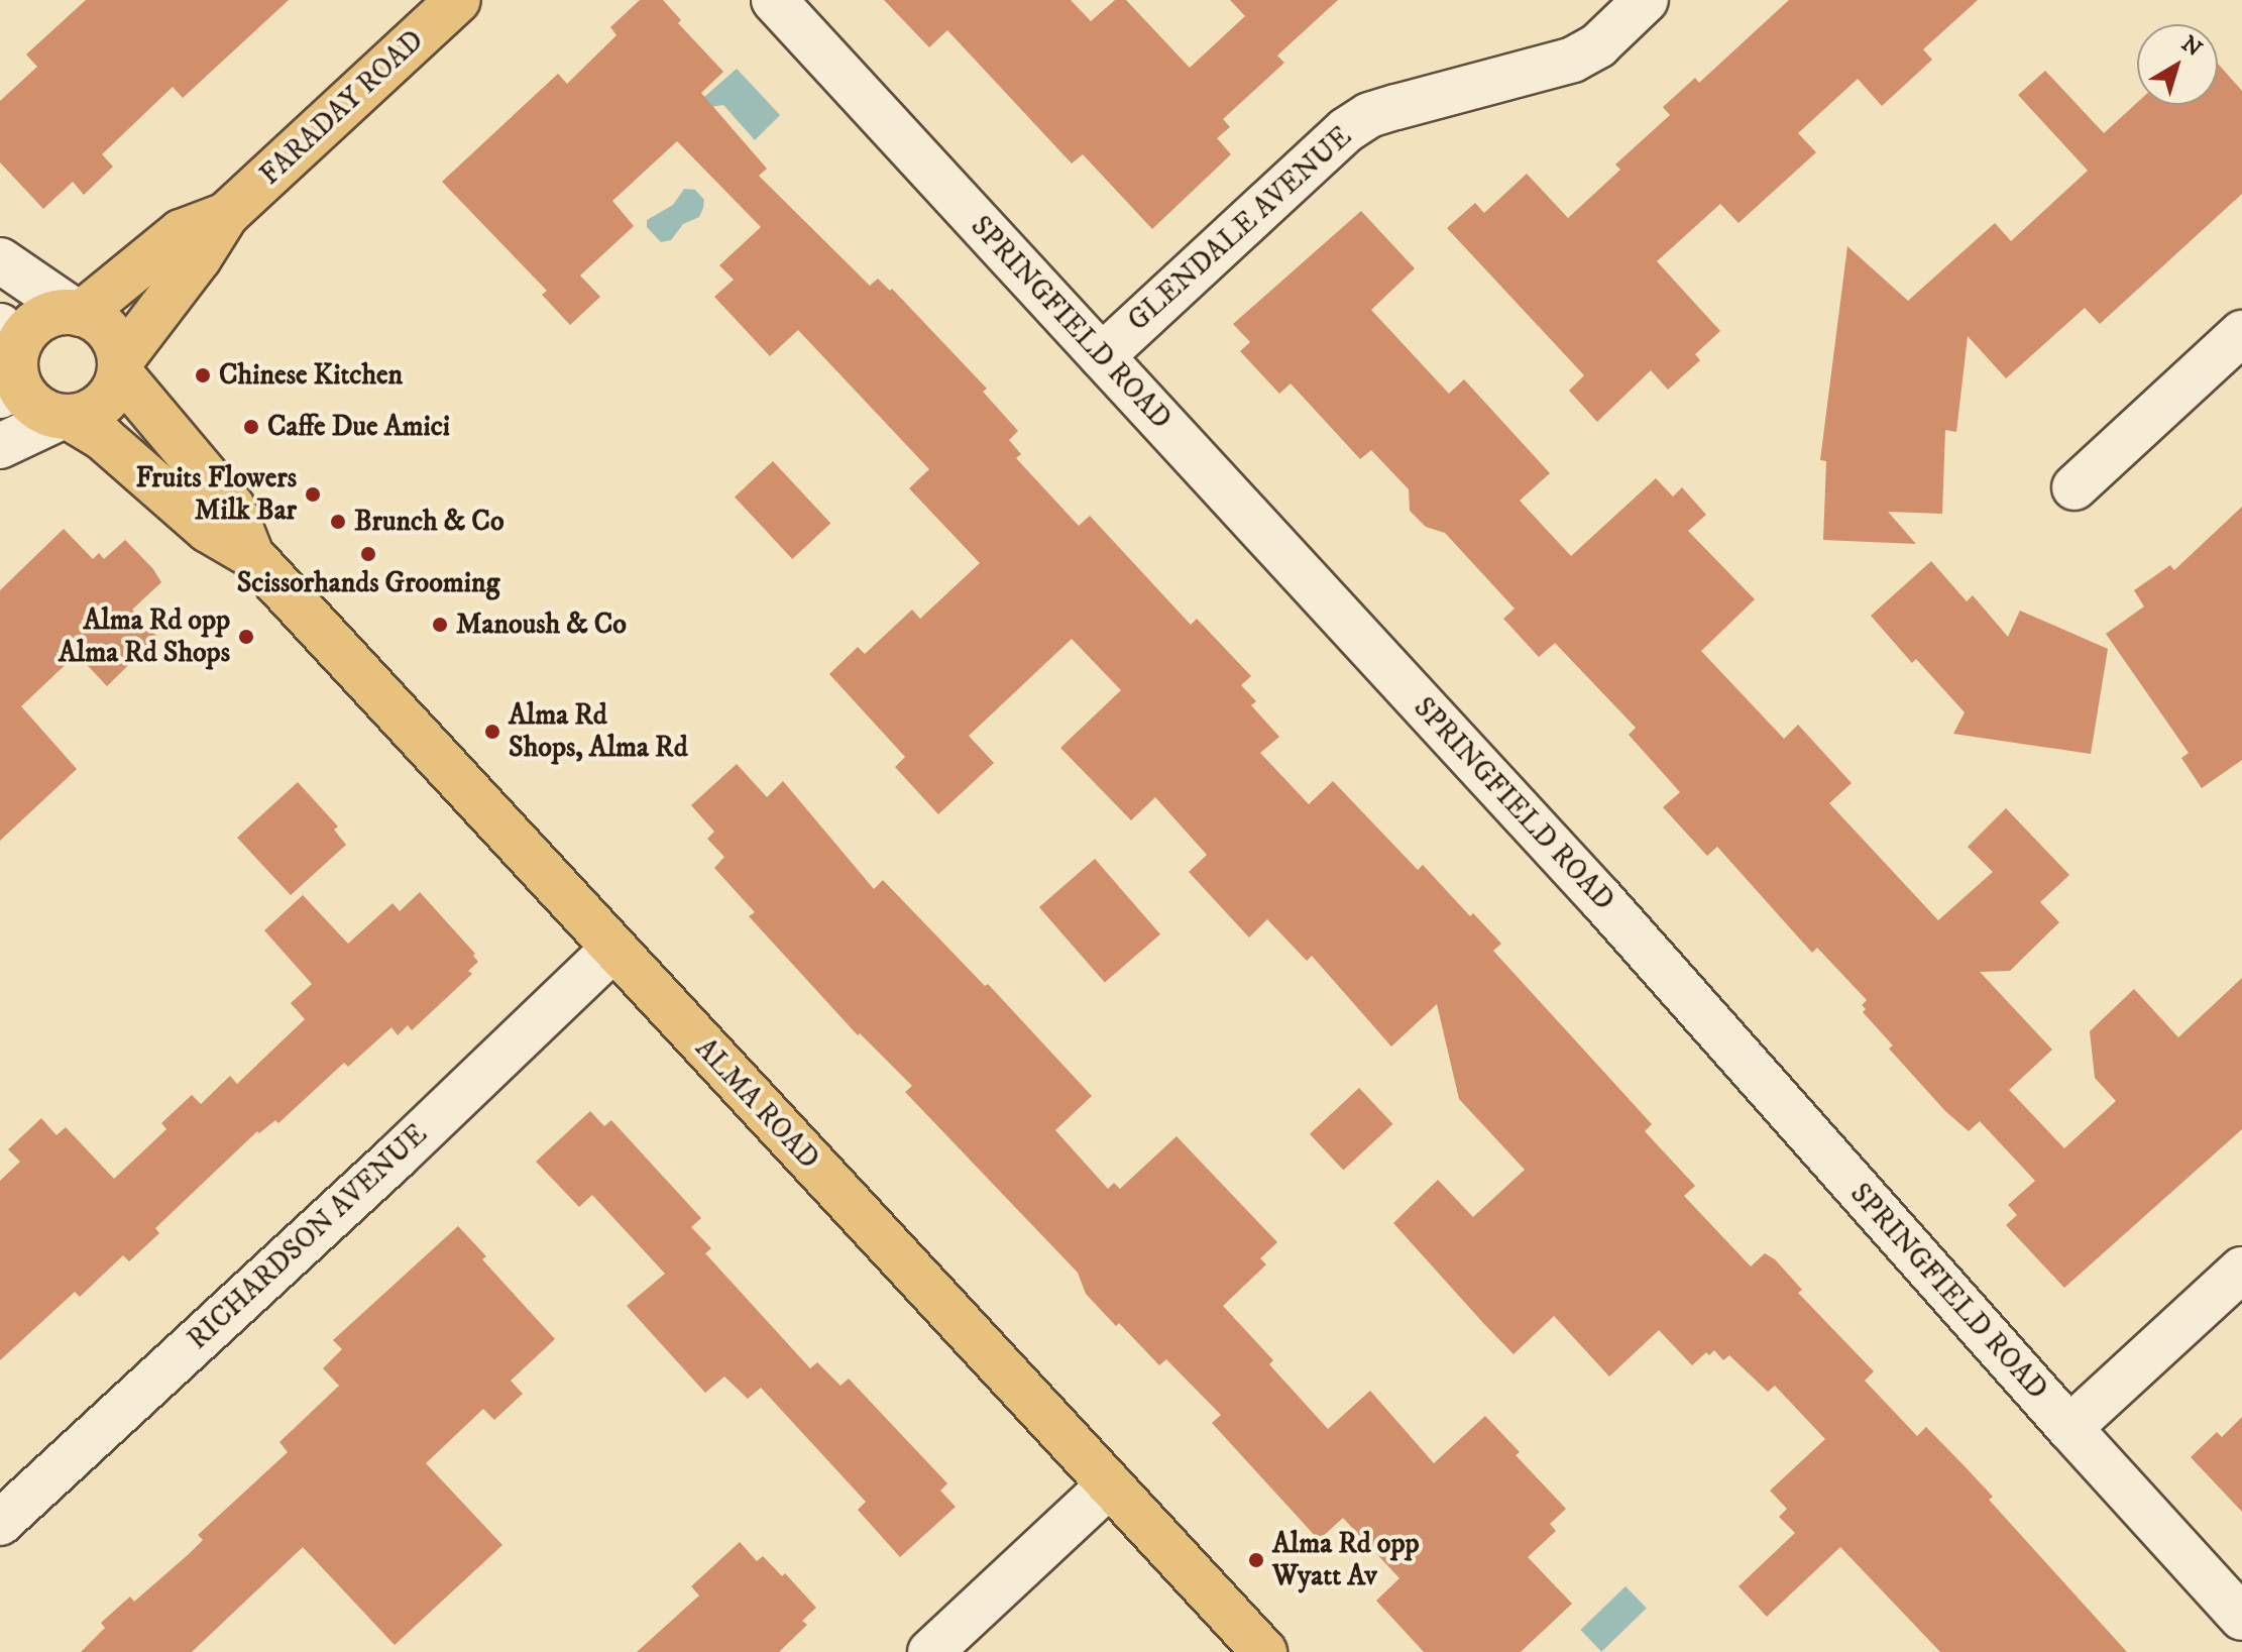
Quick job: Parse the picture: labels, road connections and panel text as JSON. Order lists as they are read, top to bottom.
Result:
{
  "streets": {
    "main road": ["FARADAY ROAD", "ALMA ROAD"],
    "street": ["GLENDALE AVENUE", "SPRINGFIELD ROAD", "RICHARDSON AVENUE"]
  },
  "crossings": [
    ["FARADAY ROAD", "ALMA ROAD"],
    ["GLENDALE AVENUE", "SPRINGFIELD ROAD"],
    ["ALMA ROAD", "RICHARDSON AVENUE"]
  ],
  "places": [
    "Chinese Kitchen",
    "Caffe Due Amici",
    "Fruits Flowers Milk Bar",
    "Brunch & Co",
    "Scissorhands Grooming",
    "Manoush & Co",
    "Alma Rd opp Alma Rd Shops",
    "Alma Rd Shops, Alma Rd",
    "Alma Rd opp Wyatt Av"
  ],
  "north": "top right"
}
